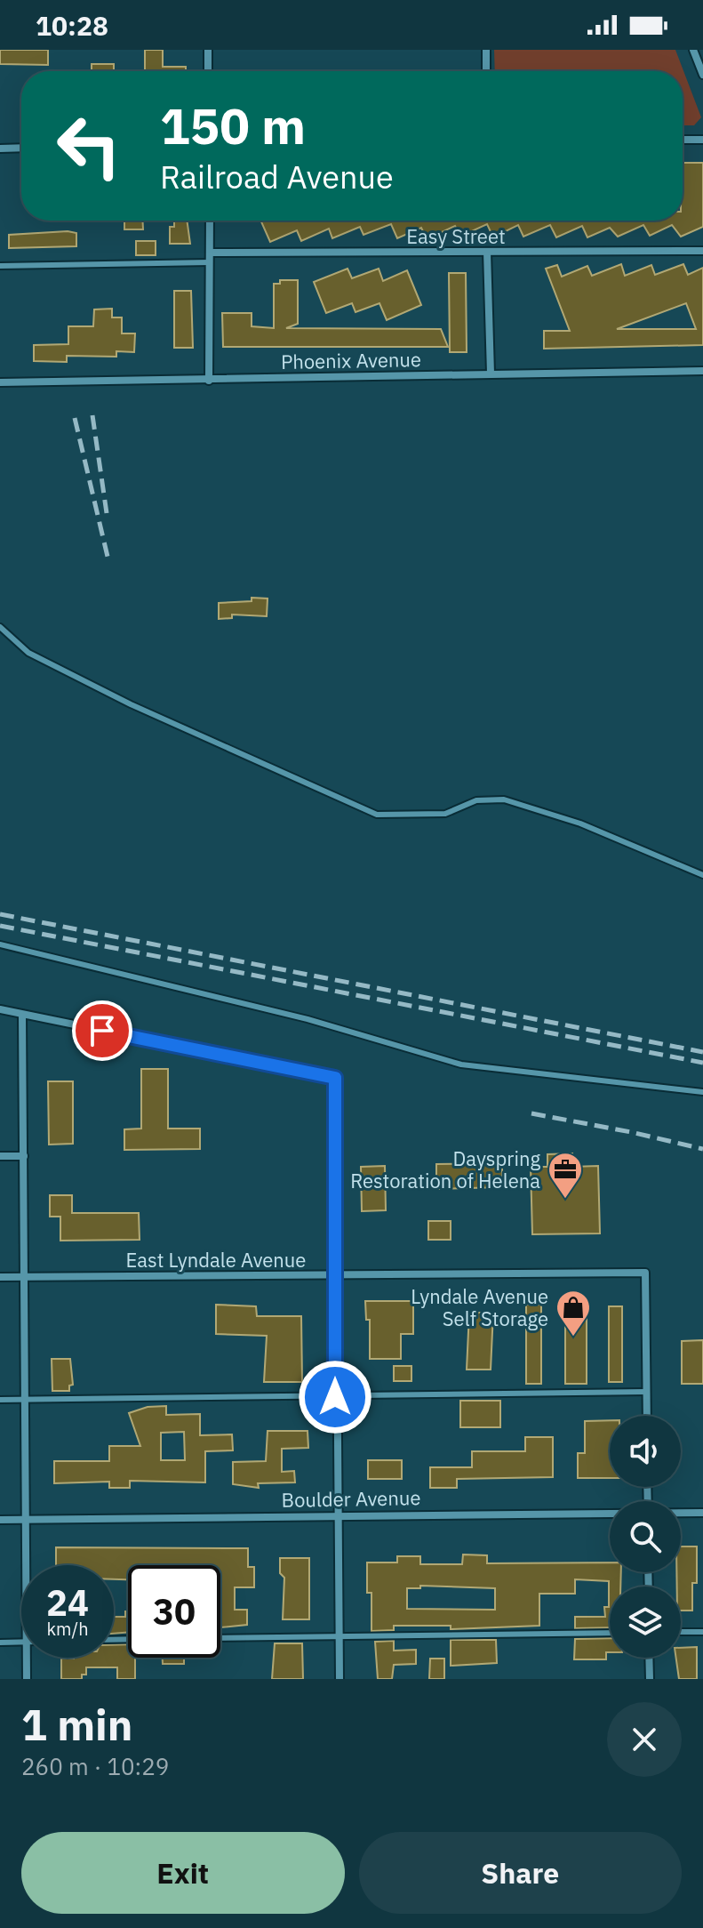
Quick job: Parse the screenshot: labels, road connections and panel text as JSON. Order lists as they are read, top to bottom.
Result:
{
  "streets": {
    "street": [
      "Easy Street",
      "Phoenix Avenue",
      "East Lyndale Avenue",
      "Boulder Avenue"
    ]
  },
  "places": {
    "office": ["Dayspring Restoration of Helena"],
    "shop": ["Lyndale Avenue Self Storage"]
  },
  "page": {
    "status": "10:28",
    "turn": ["150 m", "Railroad Avenue"],
    "speed": "24 km/h",
    "limit": "30",
    "heading": ["1 min", "260 m · 10:29"],
    "buttons": ["Exit", "Share"]
  }
}
